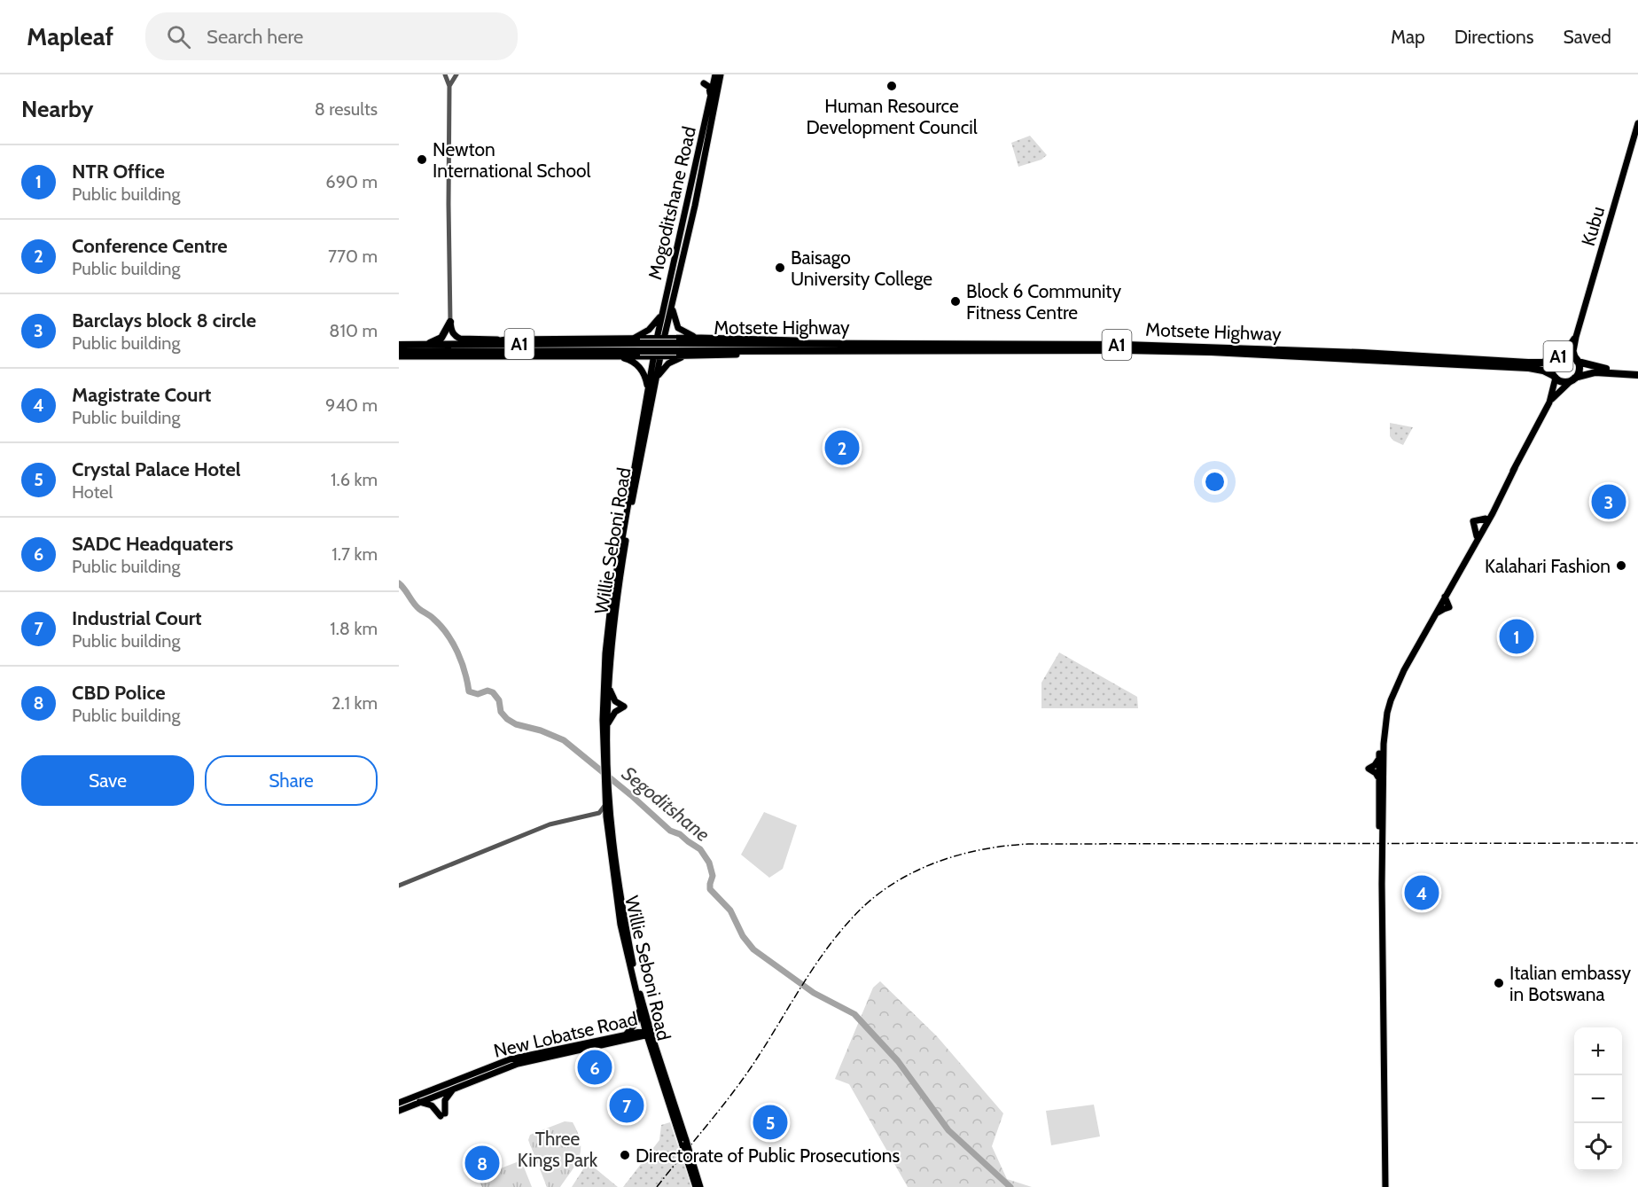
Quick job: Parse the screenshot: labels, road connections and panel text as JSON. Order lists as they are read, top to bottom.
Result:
{
  "streets": {
    "highway": ["Motsete Highway", "A1"],
    "main road": [
      "Mogoditshane Road",
      "Kubu",
      "Willie Seboni Road",
      "New Lobatse Road"
    ]
  },
  "crossings": [
    ["Mogoditshane Road", "Willie Seboni Road"],
    ["Kubu", "Motsete Highway"],
    ["Kubu", "A1"],
    ["Motsete Highway", "A1"],
    ["Willie Seboni Road", "New Lobatse Road"]
  ],
  "water": ["Segoditshane"],
  "parks": ["Three Kings Park"],
  "places": [
    "Human Resource Development Council",
    "Newton International School",
    "Baisago University College",
    "Block 6 Community Fitness Centre",
    "Kalahari Fashion",
    "Italian embassy in Botswana",
    "Directorate of Public Prosecutions"
  ],
  "page": {
    "header": "Mapleaf",
    "search": "Search here",
    "nav": ["Map", "Directions", "Saved"],
    "heading": ["Nearby", "8 results"],
    "list": [
      {
        "mark": "1",
        "name": "NTR Office",
        "note": "Public building",
        "value": "690 m"
      },
      {
        "mark": "2",
        "name": "Conference Centre",
        "note": "Public building",
        "value": "770 m"
      },
      {
        "mark": "3",
        "name": "Barclays block 8 circle",
        "note": "Public building",
        "value": "810 m"
      },
      {
        "mark": "4",
        "name": "Magistrate Court",
        "note": "Public building",
        "value": "940 m"
      },
      {
        "mark": "5",
        "name": "Crystal Palace Hotel",
        "note": "Hotel",
        "value": "1.6 km"
      },
      {
        "mark": "6",
        "name": "SADC Headquaters",
        "note": "Public building",
        "value": "1.7 km"
      },
      {
        "mark": "7",
        "name": "Industrial Court",
        "note": "Public building",
        "value": "1.8 km"
      },
      {
        "mark": "8",
        "name": "CBD Police",
        "note": "Public building",
        "value": "2.1 km"
      }
    ],
    "pins": [
      "2",
      "3",
      "1",
      "4",
      "6",
      "7",
      "5",
      "8"
    ],
    "buttons": ["Save", "Share"],
    "map_buttons": ["+", "−"]
  }
}
